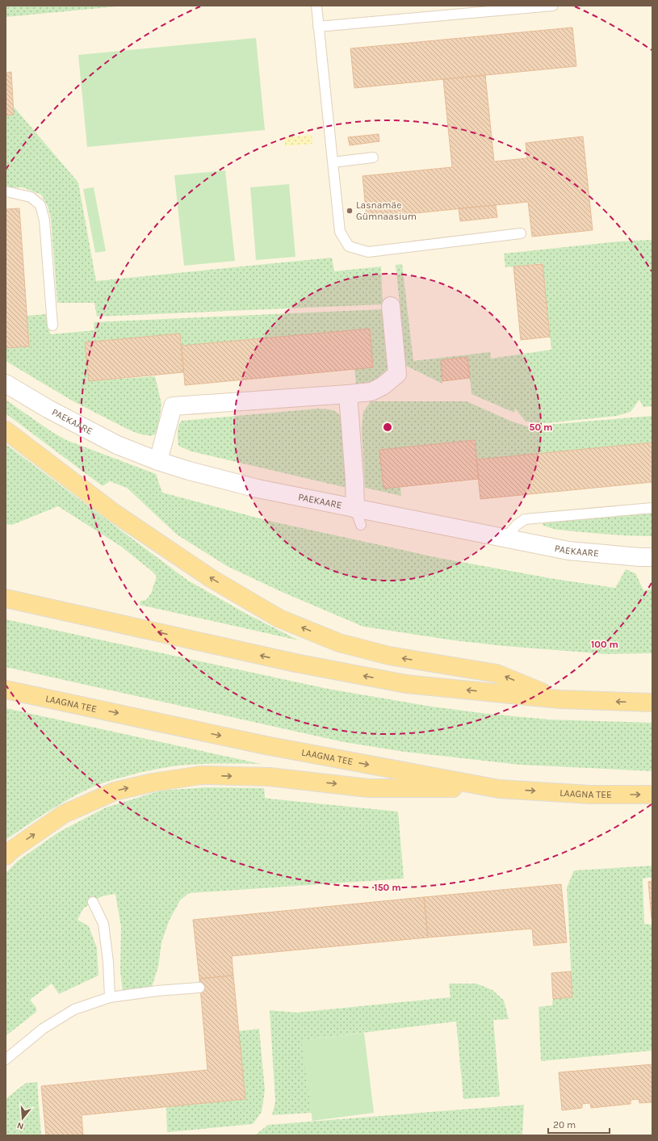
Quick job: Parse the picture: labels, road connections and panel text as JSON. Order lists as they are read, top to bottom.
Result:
{
  "streets": {
    "main road": ["LAAGNA TEE"],
    "street": ["PAEKAARE"]
  },
  "places": ["Lasnamäe Gümnaasium"],
  "scale_bar": "20 m",
  "north": "bottom",
  "rings": ["50 m", "100 m", "150 m"]
}
